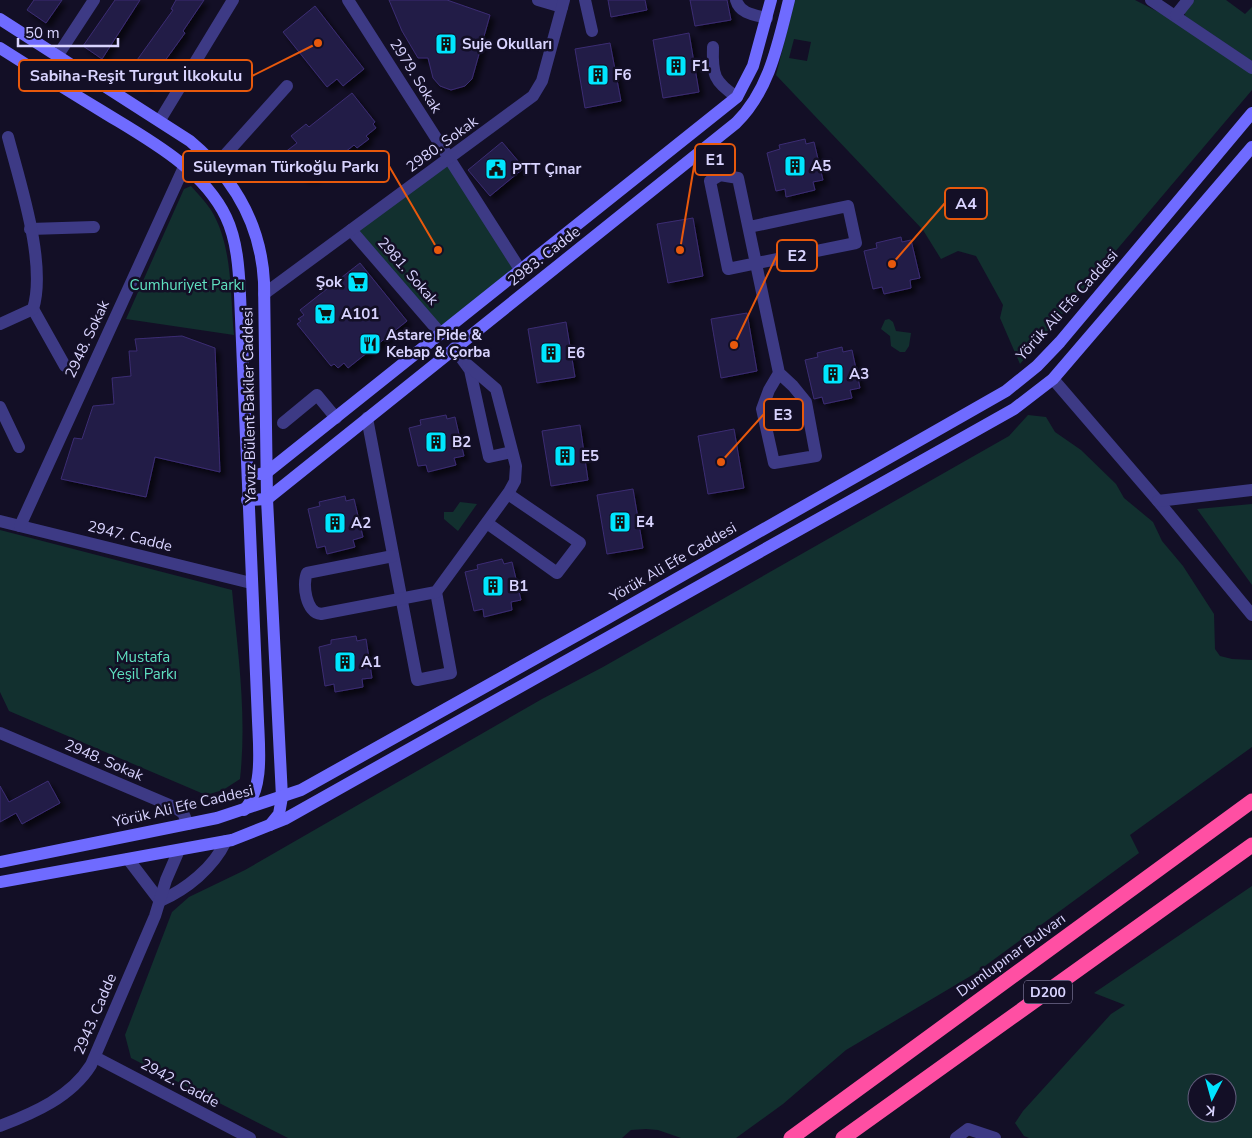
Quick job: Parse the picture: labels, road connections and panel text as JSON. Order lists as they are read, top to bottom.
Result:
{
  "streets": {
    "highway": ["Dumlupınar Bulvarı", "D200"],
    "street": [
      "2979. Sokak",
      "2980. Sokak",
      "2983. Cadde",
      "2981. Sokak",
      "Yörük Ali Efe Caddesi",
      "2948. Sokak",
      "Yavuz Bülent Bakiler Caddesi",
      "2947. Cadde",
      "2943. Cadde",
      "2942. Cadde"
    ]
  },
  "crossings": [
    ["2979. Sokak", "2980. Sokak"],
    ["2979. Sokak", "2983. Cadde"],
    ["2980. Sokak", "2981. Sokak"],
    ["2980. Sokak", "Yavuz Bülent Bakiler Caddesi"],
    ["2983. Cadde", "2981. Sokak"],
    ["2983. Cadde", "Yavuz Bülent Bakiler Caddesi"],
    ["Yörük Ali Efe Caddesi", "2948. Sokak"],
    ["Yörük Ali Efe Caddesi", "Yavuz Bülent Bakiler Caddesi"],
    ["2948. Sokak", "Yavuz Bülent Bakiler Caddesi"],
    ["2948. Sokak", "2947. Cadde"],
    ["Yavuz Bülent Bakiler Caddesi", "2947. Cadde"],
    ["2943. Cadde", "2942. Cadde"]
  ],
  "parks": ["Cumhuriyet Parkı", "Mustafa Yeşil Parkı"],
  "places": {
    "other": [
      "Sabiha-Reşit Turgut İlkokulu",
      "Süleyman Türkoğlu Parkı",
      "E1",
      "A4",
      "E2",
      "E3"
    ],
    "building": [
      "Suje Okulları",
      "F1",
      "F6",
      "A5",
      "E6",
      "A3",
      "B2",
      "E5",
      "E4",
      "A2",
      "B1",
      "A1"
    ],
    "public building": ["PTT Çınar"],
    "supermarket": ["Şok", "A101"],
    "restaurant": ["Astare Pide & Kebap & Çorba"]
  },
  "scale_bar": "50 m",
  "north": "bottom"
}
